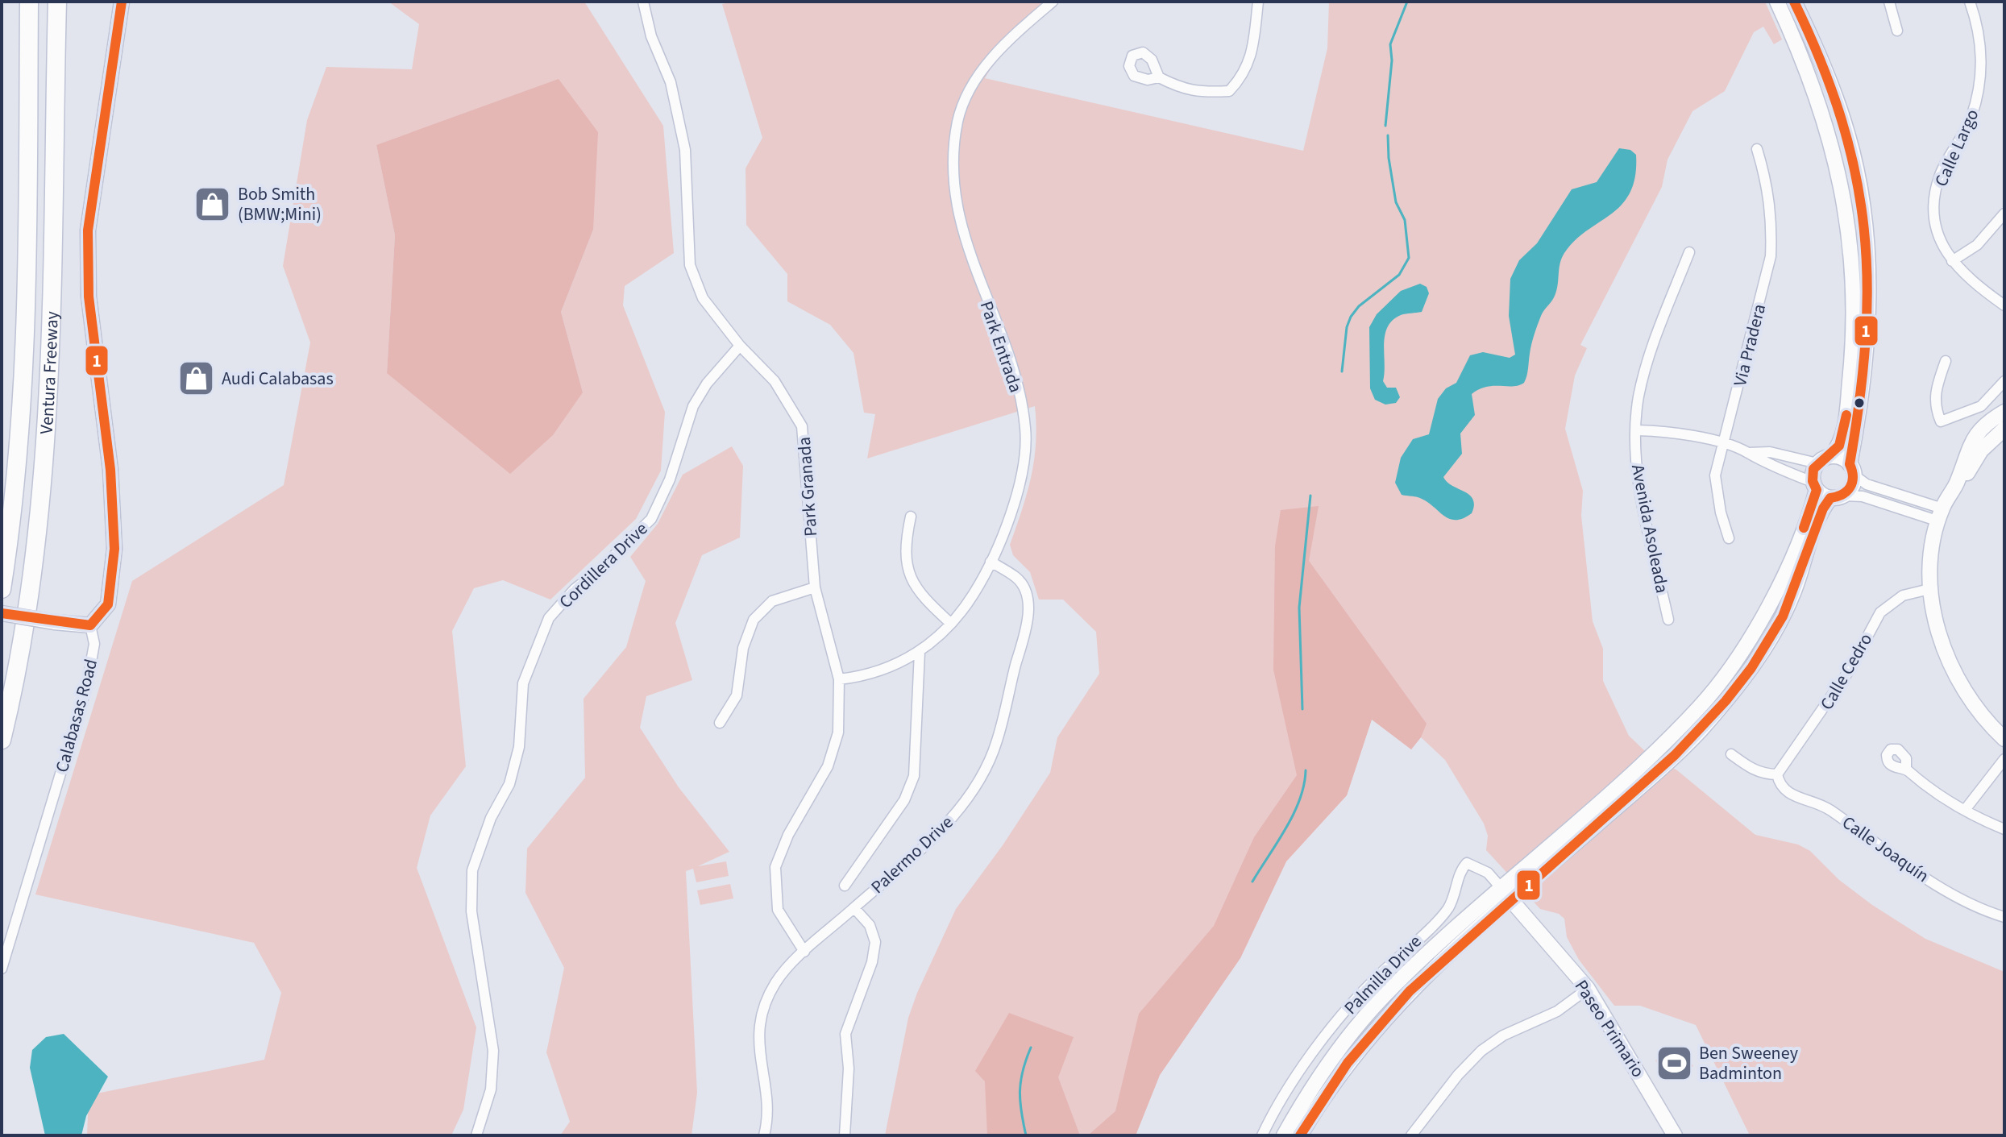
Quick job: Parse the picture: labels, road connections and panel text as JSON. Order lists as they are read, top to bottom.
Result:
{
  "streets": {
    "highway": ["Ventura Freeway"],
    "street": [
      "Calle Largo",
      "Via Pradera",
      "Park Entrada",
      "Park Granada",
      "Avenida Asoleada",
      "Cordillera Drive",
      "Calle Cedro",
      "Calabasas Road",
      "Calle Joaquín",
      "Palermo Drive",
      "Palmilla Drive",
      "Paseo Primario"
    ]
  },
  "crossings": [
    ["Park Entrada", "Park Granada"],
    ["Park Entrada", "Palermo Drive"],
    ["Park Granada", "Cordillera Drive"],
    ["Park Granada", "Palermo Drive"],
    ["Calle Cedro", "Calle Joaquín"],
    ["Palmilla Drive", "Paseo Primario"]
  ],
  "places": {
    "shop": ["Bob Smith (BMW;Mini)", "Audi Calabasas"],
    "sports": ["Ben Sweeney Badminton"]
  },
  "lines": ["transit line 1"]
}
